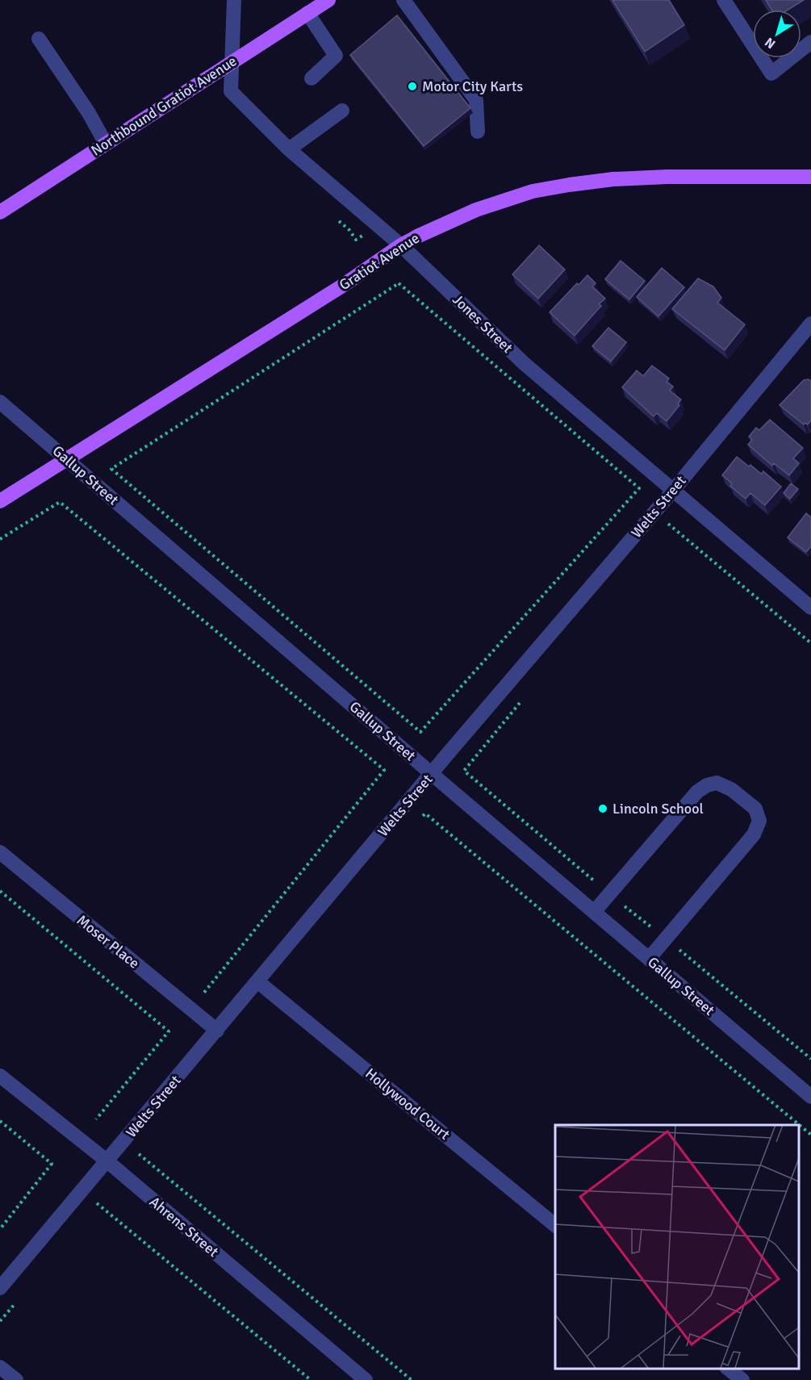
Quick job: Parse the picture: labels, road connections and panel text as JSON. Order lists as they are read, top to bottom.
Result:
{
  "streets": {
    "main road": ["Northbound Gratiot Avenue", "Gratiot Avenue"],
    "street": [
      "Jones Street",
      "Gallup Street",
      "Welts Street",
      "Moser Place",
      "Hollywood Court",
      "Ahrens Street"
    ]
  },
  "crossings": [
    ["Northbound Gratiot Avenue", "Jones Street"],
    ["Gratiot Avenue", "Jones Street"],
    ["Gratiot Avenue", "Gallup Street"],
    ["Jones Street", "Welts Street"],
    ["Gallup Street", "Welts Street"],
    ["Welts Street", "Moser Place"],
    ["Welts Street", "Hollywood Court"],
    ["Welts Street", "Ahrens Street"]
  ],
  "places": ["Motor City Karts", "Lincoln School"],
  "north": "bottom left"
}
